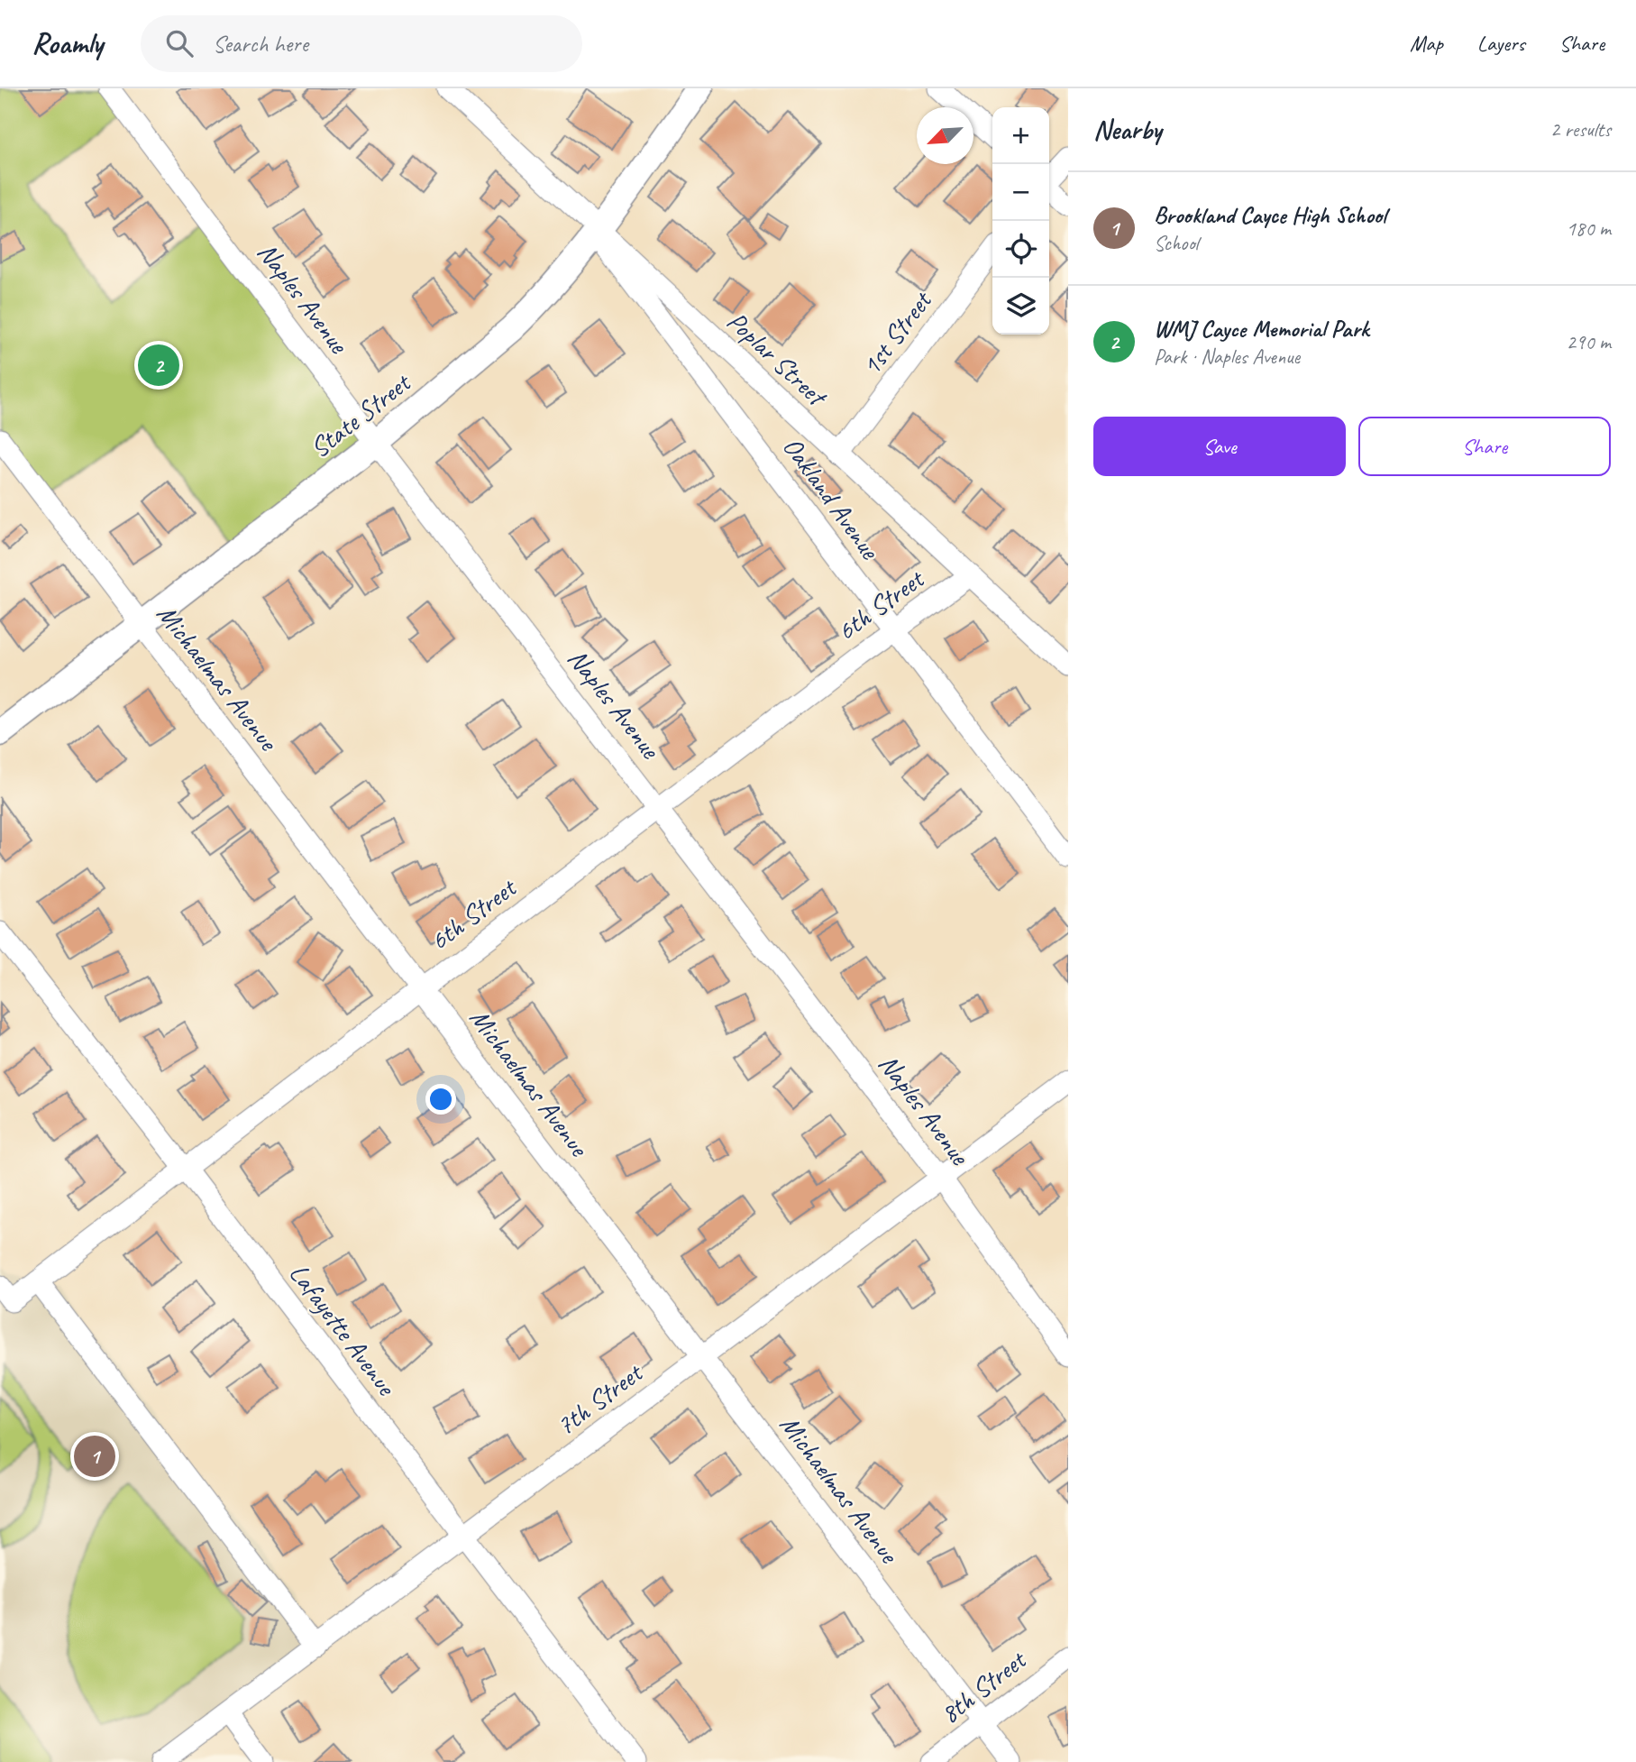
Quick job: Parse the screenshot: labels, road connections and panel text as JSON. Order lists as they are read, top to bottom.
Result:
{
  "streets": {
    "main road": ["State Street"],
    "street": [
      "Naples Avenue",
      "1st Street",
      "Poplar Street",
      "Oakland Avenue",
      "6th Street",
      "Michaelmas Avenue",
      "Lafayette Avenue",
      "7th Street",
      "8th Street"
    ]
  },
  "crossings": [
    ["Naples Avenue", "State Street"],
    ["Naples Avenue", "6th Street"],
    ["Naples Avenue", "7th Street"],
    ["1st Street", "Poplar Street"],
    ["Poplar Street", "State Street"],
    ["Poplar Street", "Oakland Avenue"],
    ["Poplar Street", "6th Street"],
    ["State Street", "Oakland Avenue"],
    ["State Street", "Michaelmas Avenue"],
    ["Oakland Avenue", "6th Street"],
    ["6th Street", "Michaelmas Avenue"],
    ["6th Street", "Lafayette Avenue"],
    ["Michaelmas Avenue", "7th Street"],
    ["Michaelmas Avenue", "8th Street"],
    ["Lafayette Avenue", "7th Street"]
  ],
  "north": "bottom left",
  "page": {
    "header": "Roamly",
    "search": "Search here",
    "nav": ["Map", "Layers", "Share"],
    "heading": ["Nearby", "2 results"],
    "map_buttons": ["+", "−"],
    "list": [
      {
        "mark": "1",
        "name": "Brookland Cayce High School",
        "note": "School",
        "value": "180 m"
      },
      {
        "mark": "2",
        "name": "WMJ Cayce Memorial Park",
        "note": "Park · Naples Avenue",
        "value": "290 m"
      }
    ],
    "pins": ["2", "1"],
    "buttons": ["Save", "Share"]
  }
}
